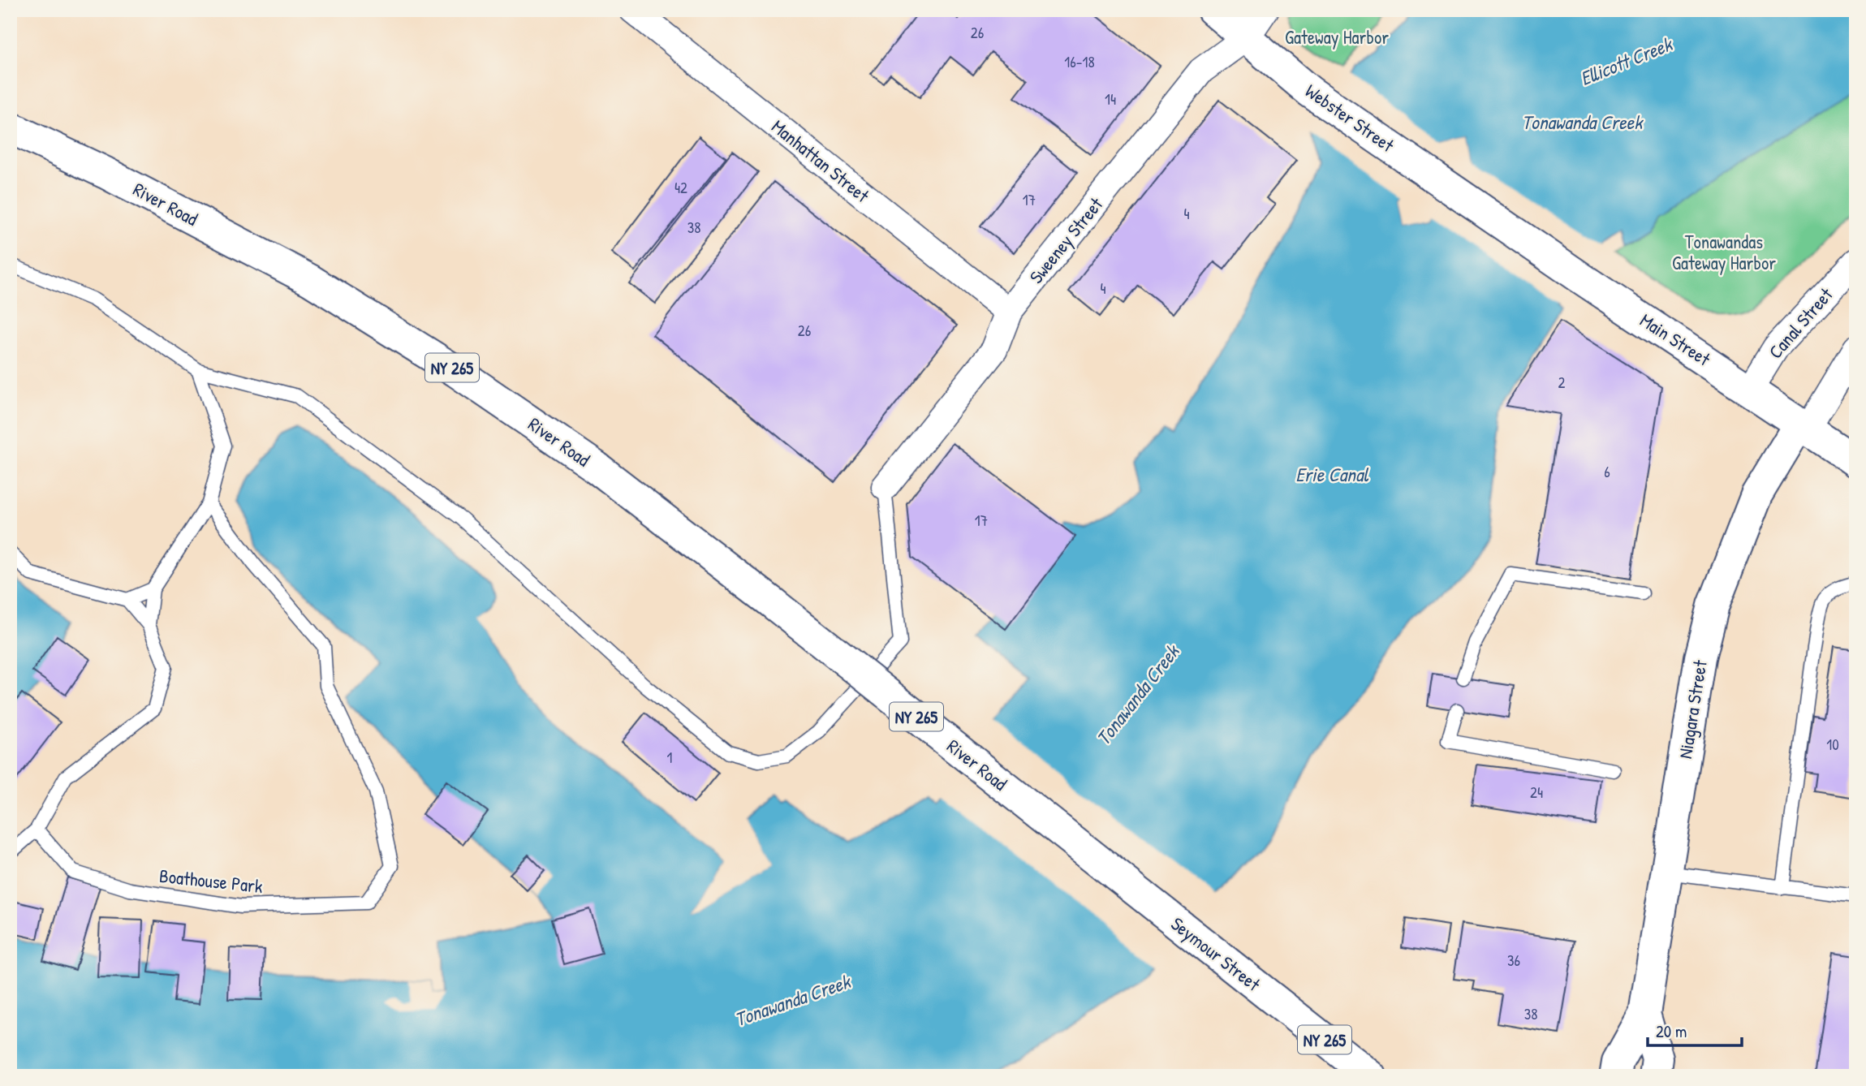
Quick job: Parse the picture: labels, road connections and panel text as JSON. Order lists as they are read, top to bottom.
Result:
{
  "streets": {
    "main road": [
      "Webster Street",
      "River Road",
      "Main Street",
      "NY 265",
      "Niagara Street",
      "Seymour Street"
    ],
    "street": ["Manhattan Street", "Sweeney Street", "Canal Street"],
    "lane": ["Boathouse Park"]
  },
  "crossings": [
    ["Webster Street", "Sweeney Street"],
    ["Webster Street", "Main Street"],
    ["Manhattan Street", "Sweeney Street"],
    ["River Road", "Seymour Street"],
    ["Canal Street", "Main Street"],
    ["Main Street", "Niagara Street"]
  ],
  "water": ["Ellicott Creek", "Tonawanda Creek", "Erie Canal"],
  "parks": ["Gateway Harbor", "Tonawandas Gateway Harbor"],
  "house_numbers": [
    "26",
    "16-18",
    "14",
    "42",
    "17",
    "4",
    "38",
    "4",
    "26",
    "2",
    "6",
    "17",
    "10",
    "1",
    "24",
    "36",
    "38"
  ],
  "scale_bar": "20 m"
}
